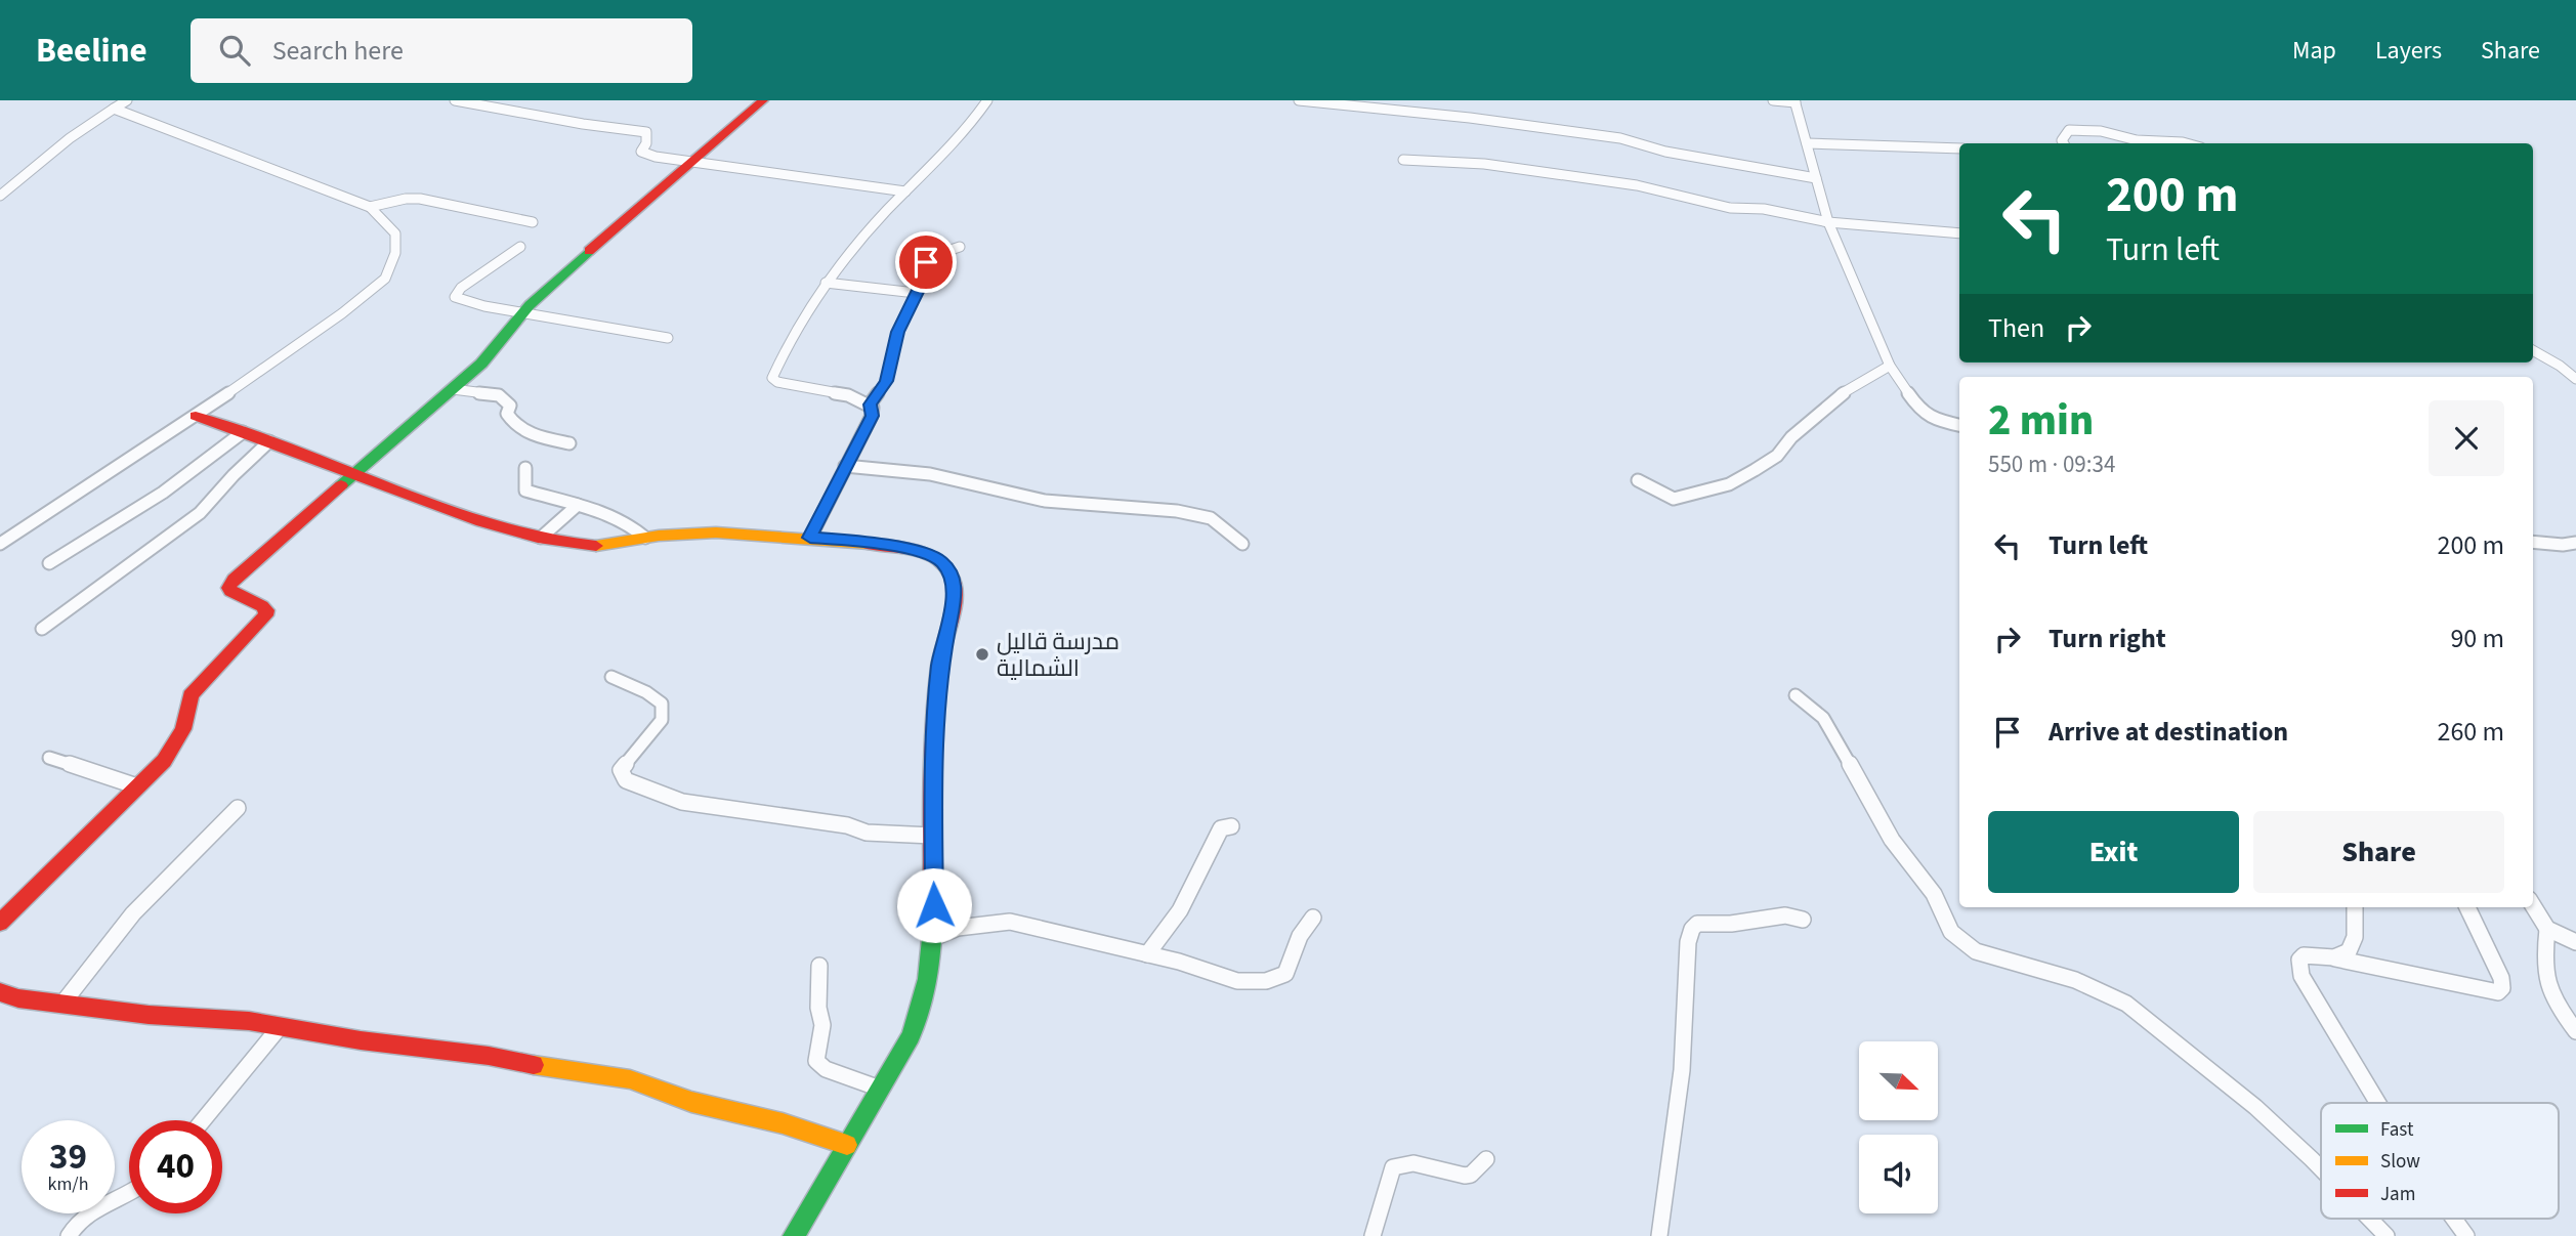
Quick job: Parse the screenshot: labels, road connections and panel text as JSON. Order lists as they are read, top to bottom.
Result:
{
  "places": ["مدرسة قاليل الشمالية"],
  "legend": ["Fast", "Slow", "Jam"],
  "north": "bottom right",
  "page": {
    "header": "Beeline",
    "search": "Search here",
    "nav": ["Map", "Layers", "Share"],
    "turn": ["200 m", "Turn left"],
    "then": "Then",
    "heading": ["2 min", "550 m · 09:34"],
    "list": [
      {
        "name": "Turn left",
        "value": "200 m"
      },
      {
        "name": "Turn right",
        "value": "90 m"
      },
      {
        "name": "Arrive at destination",
        "value": "260 m"
      }
    ],
    "buttons": ["Exit", "Share"],
    "speed": "39 km/h",
    "limit": "40"
  }
}
